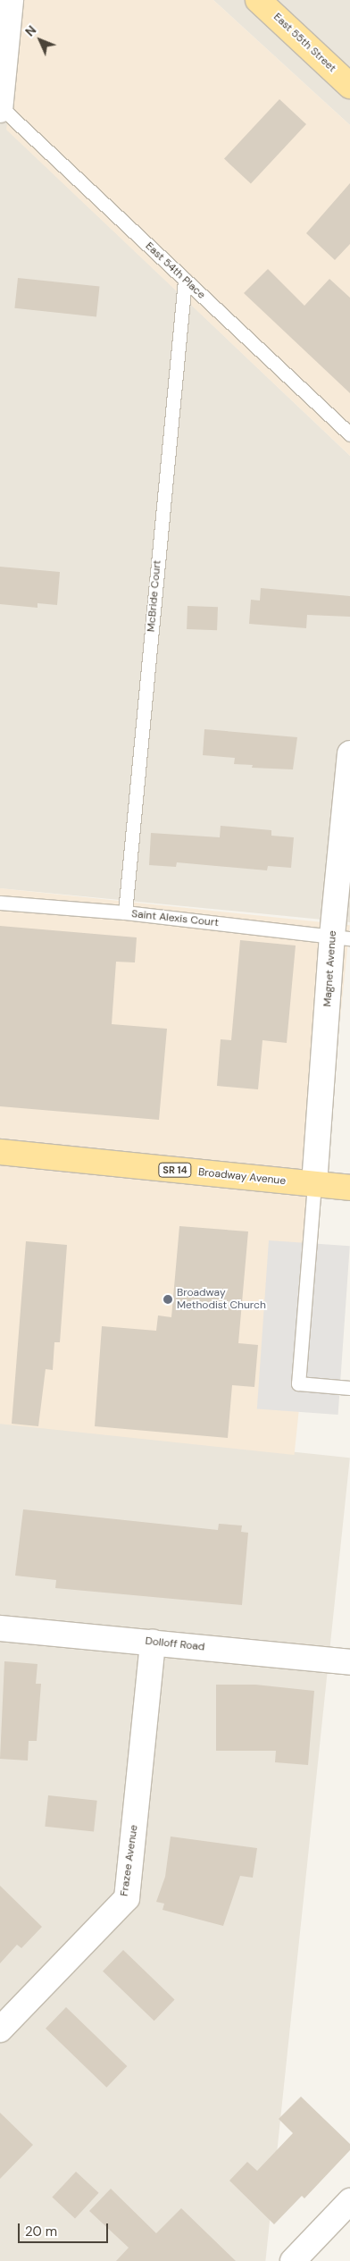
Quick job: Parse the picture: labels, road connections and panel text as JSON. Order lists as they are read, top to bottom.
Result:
{
  "streets": {
    "main road": ["East 55th Street", "SR 14", "Broadway Avenue"],
    "street": ["Magnet Avenue", "Dolloff Road", "Frazee Avenue"],
    "lane": ["East 54th Place", "McBride Court", "Saint Alexis Court"]
  },
  "crossings": [
    ["East 54th Place", "McBride Court"],
    ["McBride Court", "Saint Alexis Court"],
    ["Saint Alexis Court", "Magnet Avenue"],
    ["Magnet Avenue", "Broadway Avenue"],
    ["Dolloff Road", "Frazee Avenue"]
  ],
  "places": ["Broadway Methodist Church"],
  "scale_bar": "20 m",
  "north": "top left"
}
